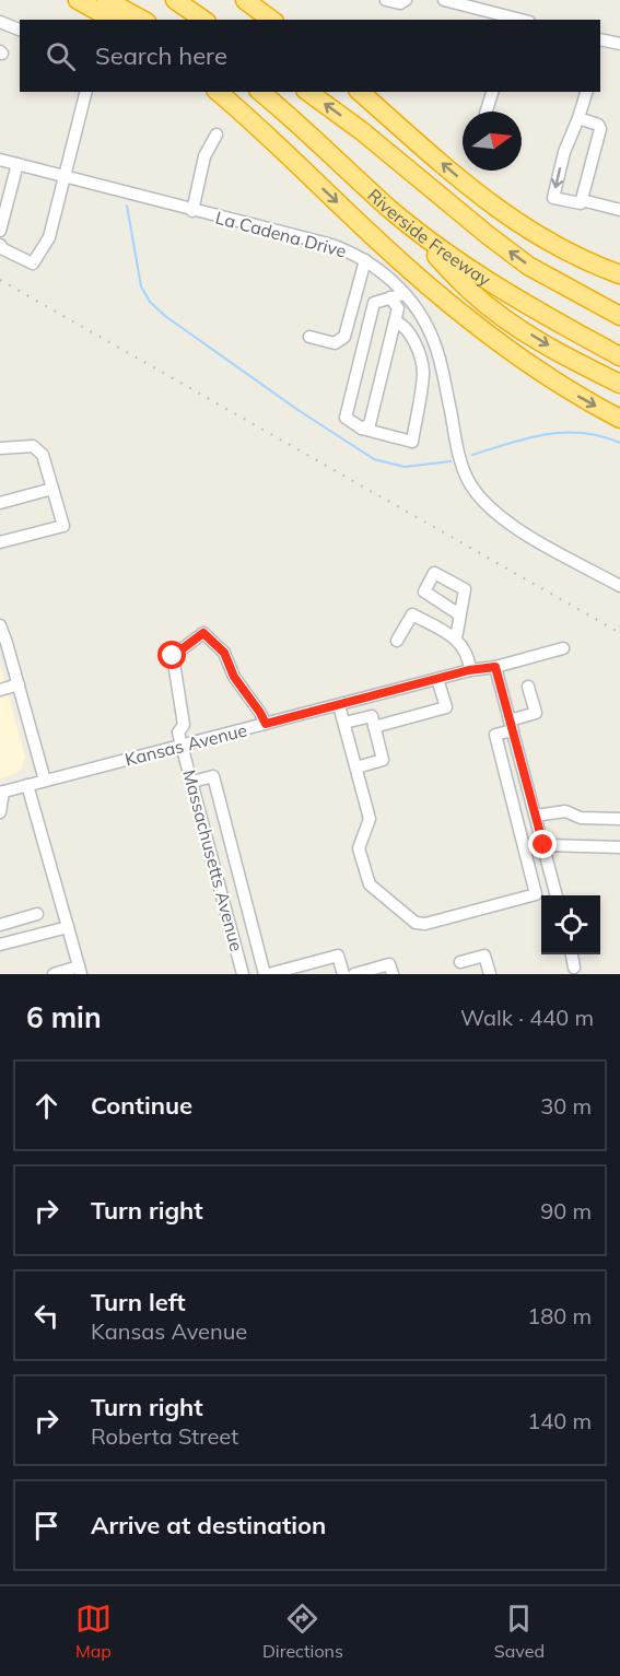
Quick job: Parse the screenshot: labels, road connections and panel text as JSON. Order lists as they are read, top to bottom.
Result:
{
  "streets": {
    "highway": ["Riverside Freeway"],
    "street": ["La Cadena Drive", "Kansas Avenue", "Massachusetts Avenue"]
  },
  "crossings": [
    ["Kansas Avenue", "Massachusetts Avenue"]
  ],
  "north": "right",
  "page": {
    "search": "Search here",
    "heading": ["6 min", "Walk · 440 m"],
    "list": [
      ["Continue", "30 m"],
      ["Turn right", "90 m"],
      ["Turn left", "Kansas Avenue", "180 m"],
      ["Turn right", "Roberta Street", "140 m"],
      "Arrive at destination"
    ],
    "nav": ["Map", "Directions", "Saved"]
  }
}
